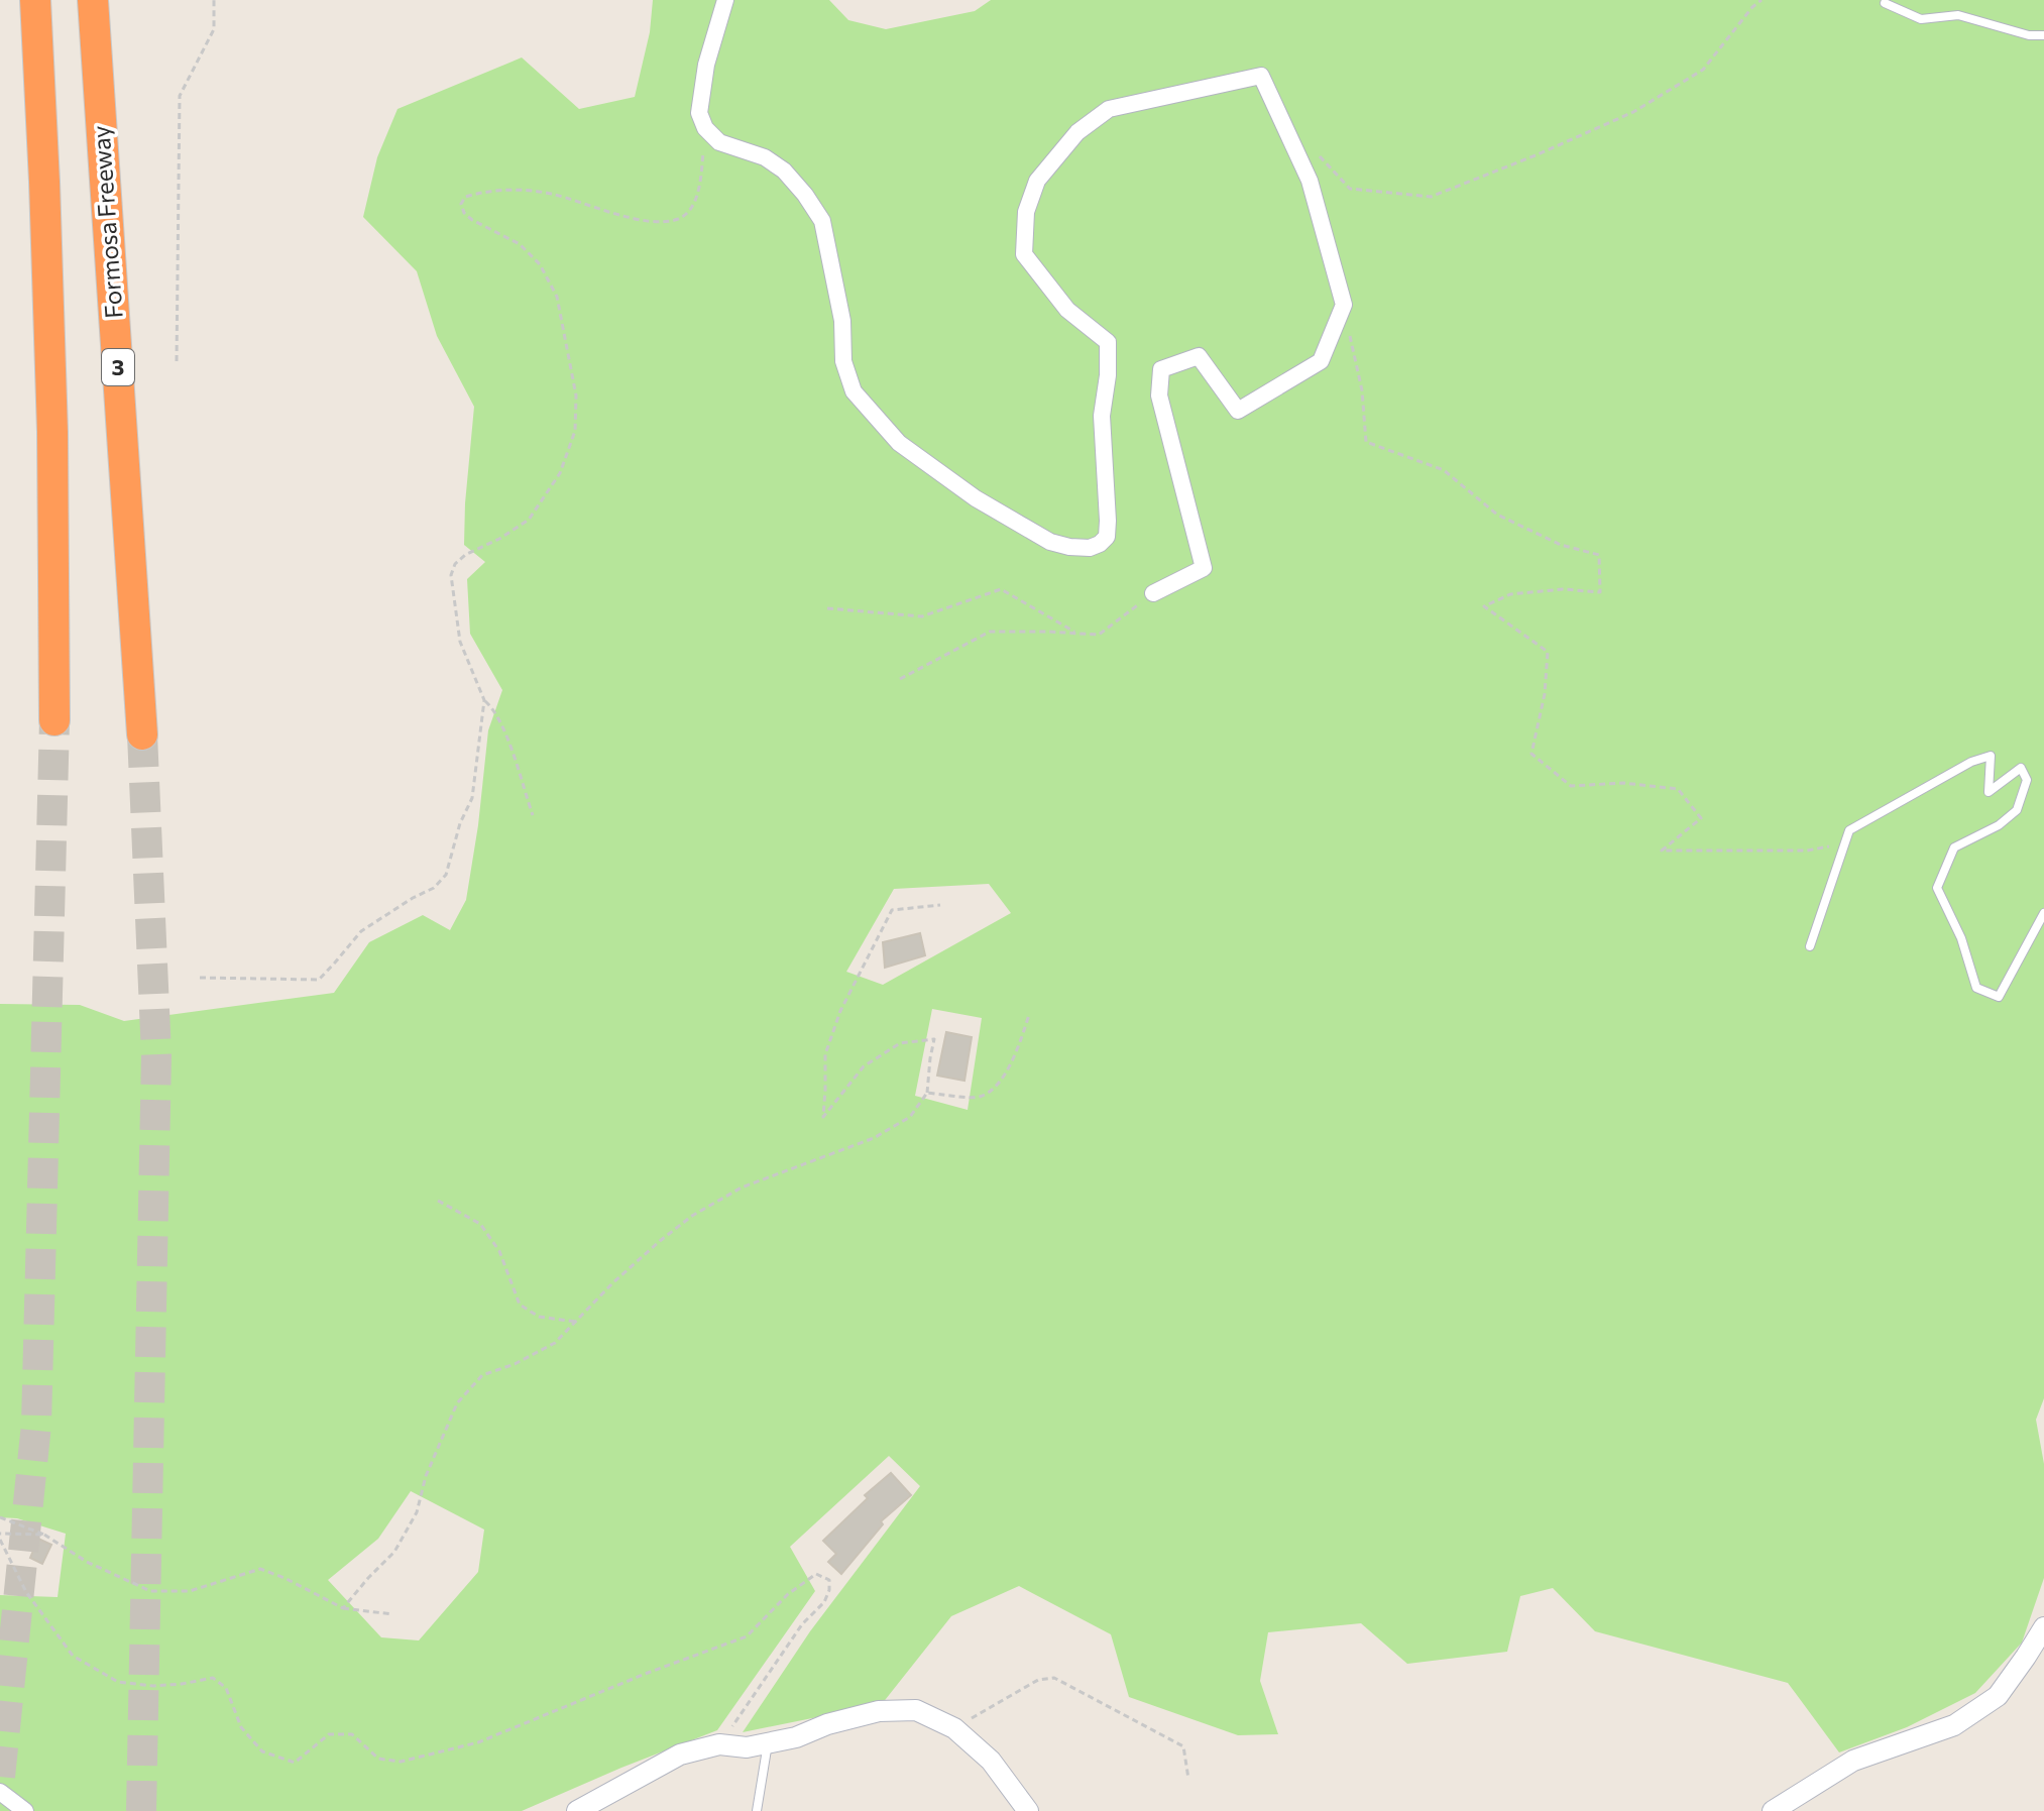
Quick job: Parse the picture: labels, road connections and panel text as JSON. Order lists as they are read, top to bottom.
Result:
{
  "streets": {
    "highway": ["Formosa Freeway", "3"]
  }
}
